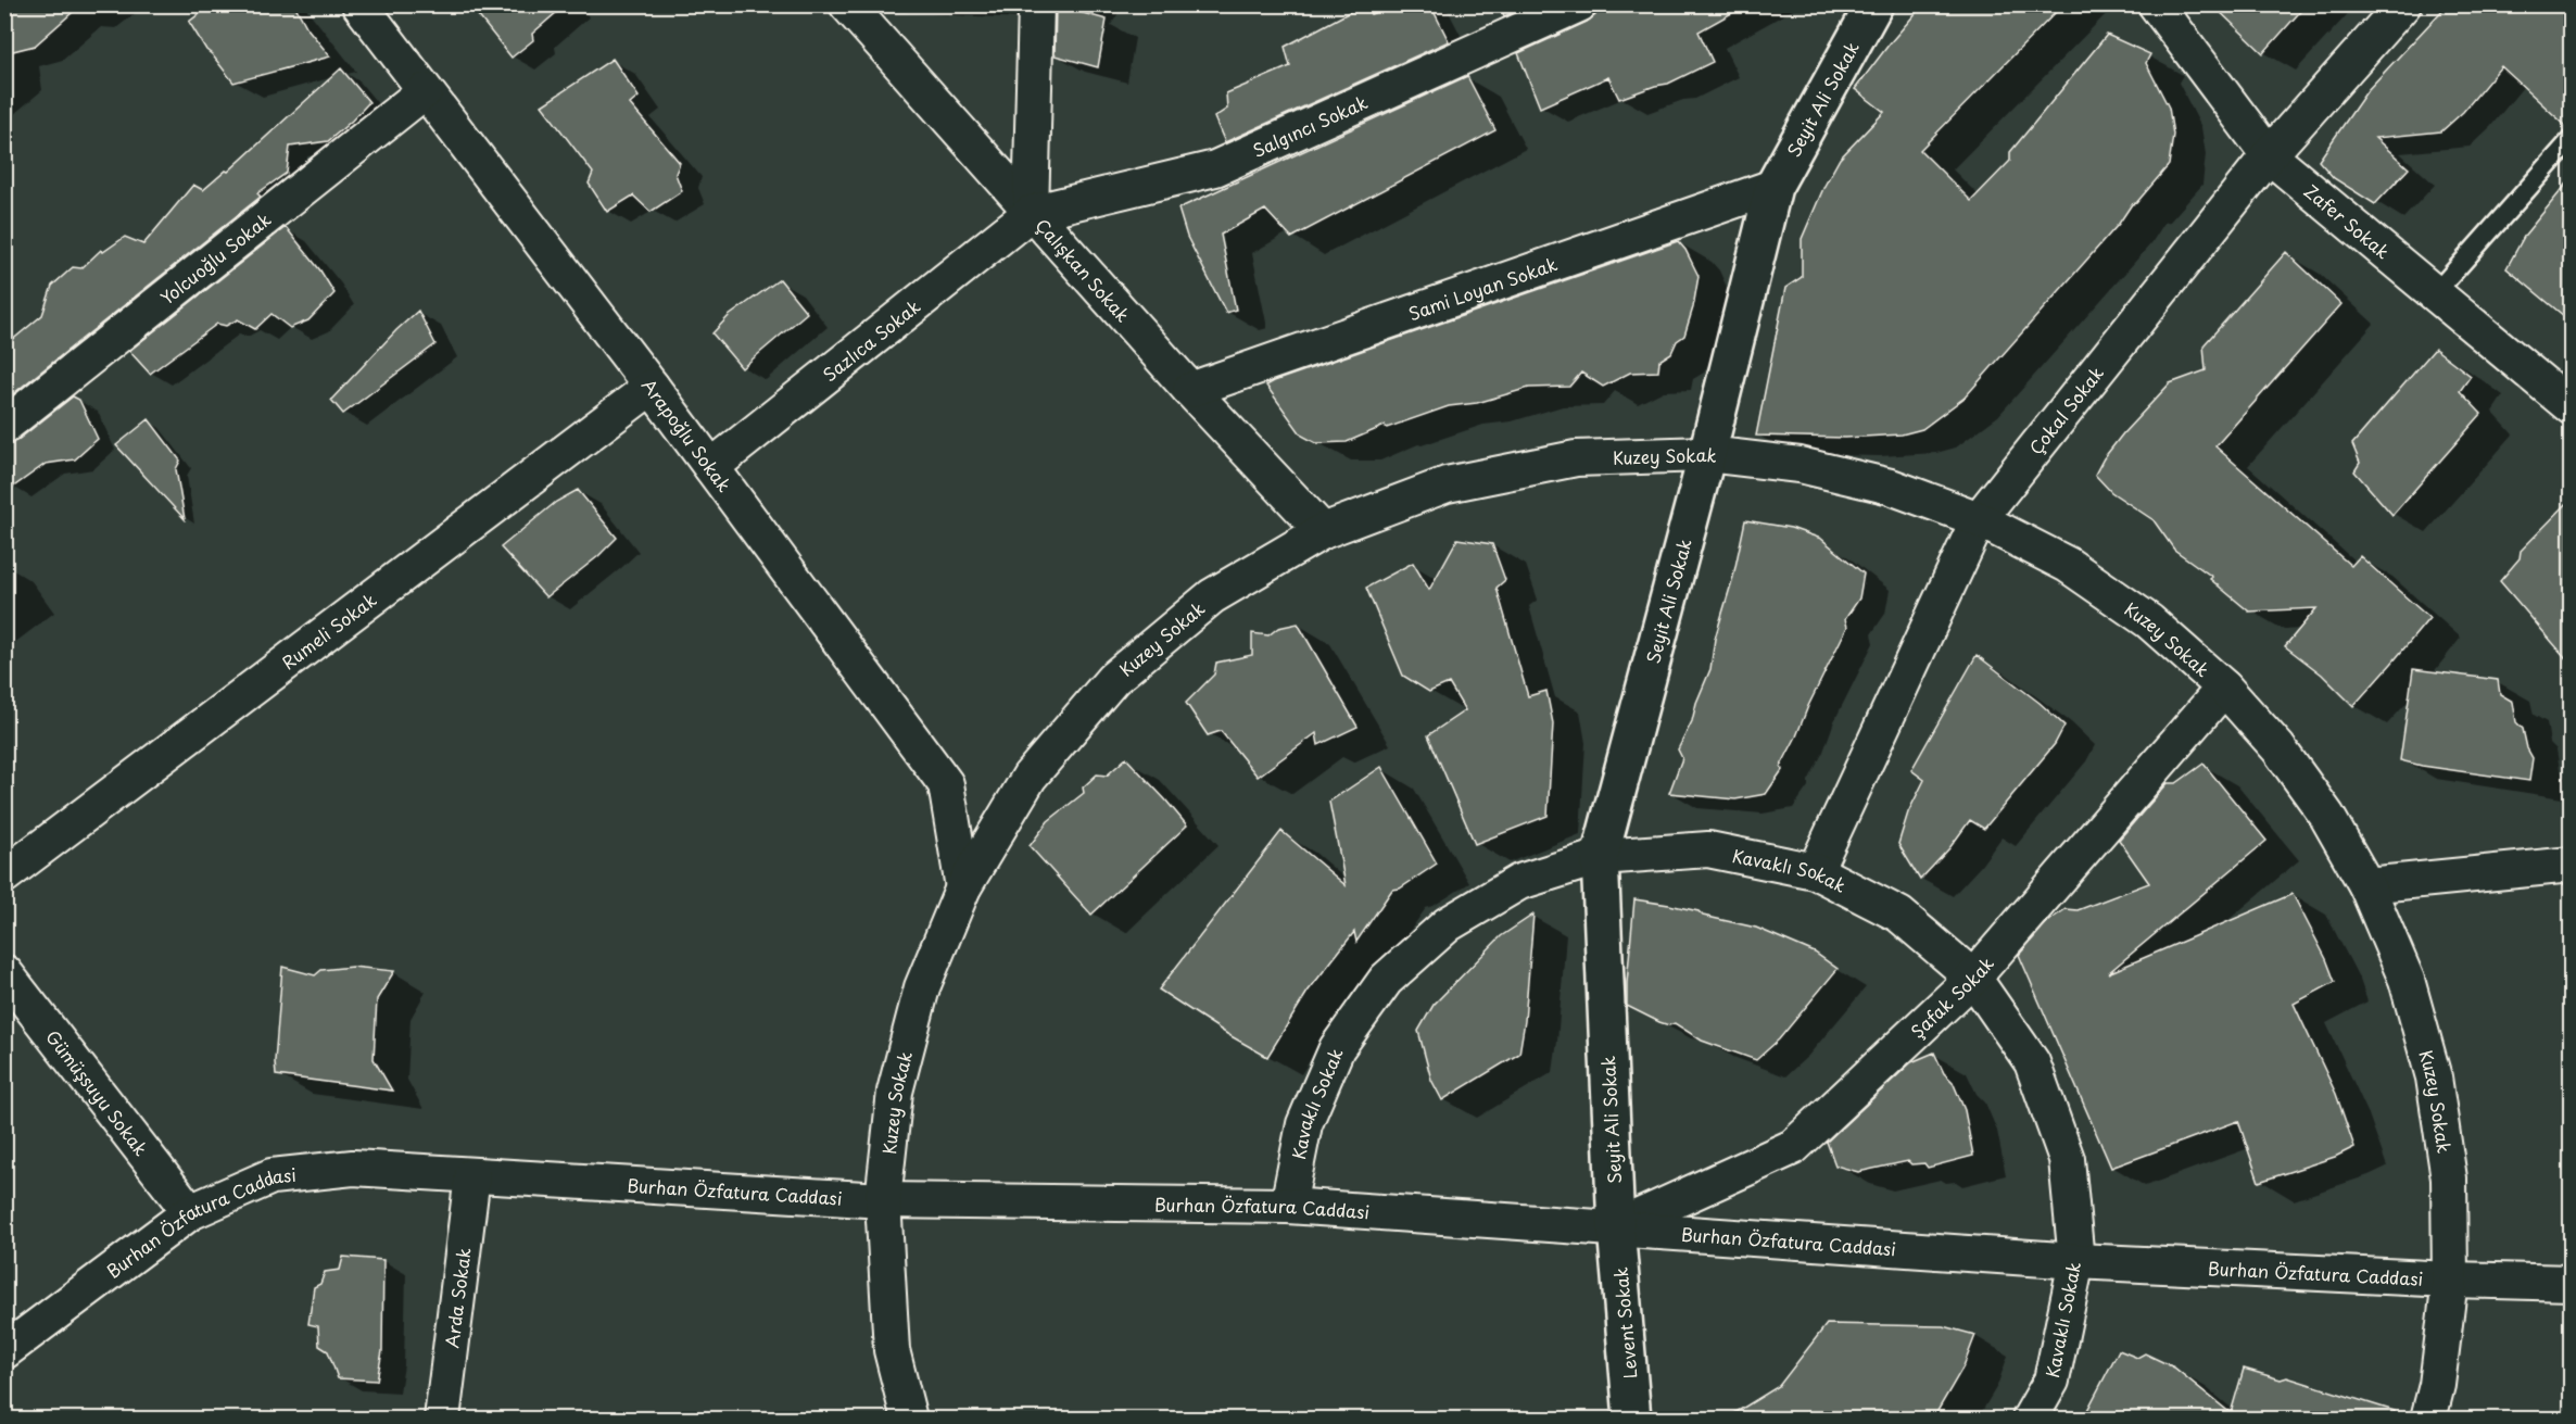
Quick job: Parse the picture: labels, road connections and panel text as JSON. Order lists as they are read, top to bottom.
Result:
{
  "streets": {
    "street": [
      "Seyit Ali Sokak",
      "Salgıncı Sokak",
      "Zafer Sokak",
      "Yolcuoğlu Sokak",
      "Çalışkan Sokak",
      "Sami Loyan Sokak",
      "Sazlıca Sokak",
      "Çokal Sokak",
      "Arapoğlu Sokak",
      "Kuzey Sokak",
      "Rumeli Sokak",
      "Kavaklı Sokak",
      "Şafak Sokak",
      "Gümüşsuyu Sokak",
      "Burhan Özfatura Caddasi",
      "Arda Sokak",
      "Levent Sokak"
    ]
  },
  "crossings": [
    ["Seyit Ali Sokak", "Sami Loyan Sokak"],
    ["Seyit Ali Sokak", "Kuzey Sokak"],
    ["Seyit Ali Sokak", "Kavaklı Sokak"],
    ["Seyit Ali Sokak", "Şafak Sokak"],
    ["Seyit Ali Sokak", "Burhan Özfatura Caddasi"],
    ["Seyit Ali Sokak", "Levent Sokak"],
    ["Salgıncı Sokak", "Çalışkan Sokak"],
    ["Salgıncı Sokak", "Sazlıca Sokak"],
    ["Zafer Sokak", "Çokal Sokak"],
    ["Yolcuoğlu Sokak", "Arapoğlu Sokak"],
    ["Çalışkan Sokak", "Sami Loyan Sokak"],
    ["Çalışkan Sokak", "Sazlıca Sokak"],
    ["Çalışkan Sokak", "Kuzey Sokak"],
    ["Sazlıca Sokak", "Arapoğlu Sokak"],
    ["Çokal Sokak", "Kuzey Sokak"],
    ["Çokal Sokak", "Kavaklı Sokak"],
    ["Arapoğlu Sokak", "Kuzey Sokak"],
    ["Arapoğlu Sokak", "Rumeli Sokak"],
    ["Kuzey Sokak", "Şafak Sokak"],
    ["Kuzey Sokak", "Burhan Özfatura Caddasi"],
    ["Kavaklı Sokak", "Şafak Sokak"],
    ["Kavaklı Sokak", "Burhan Özfatura Caddasi"],
    ["Şafak Sokak", "Burhan Özfatura Caddasi"],
    ["Şafak Sokak", "Levent Sokak"],
    ["Gümüşsuyu Sokak", "Burhan Özfatura Caddasi"],
    ["Burhan Özfatura Caddasi", "Arda Sokak"],
    ["Burhan Özfatura Caddasi", "Levent Sokak"]
  ]
}
